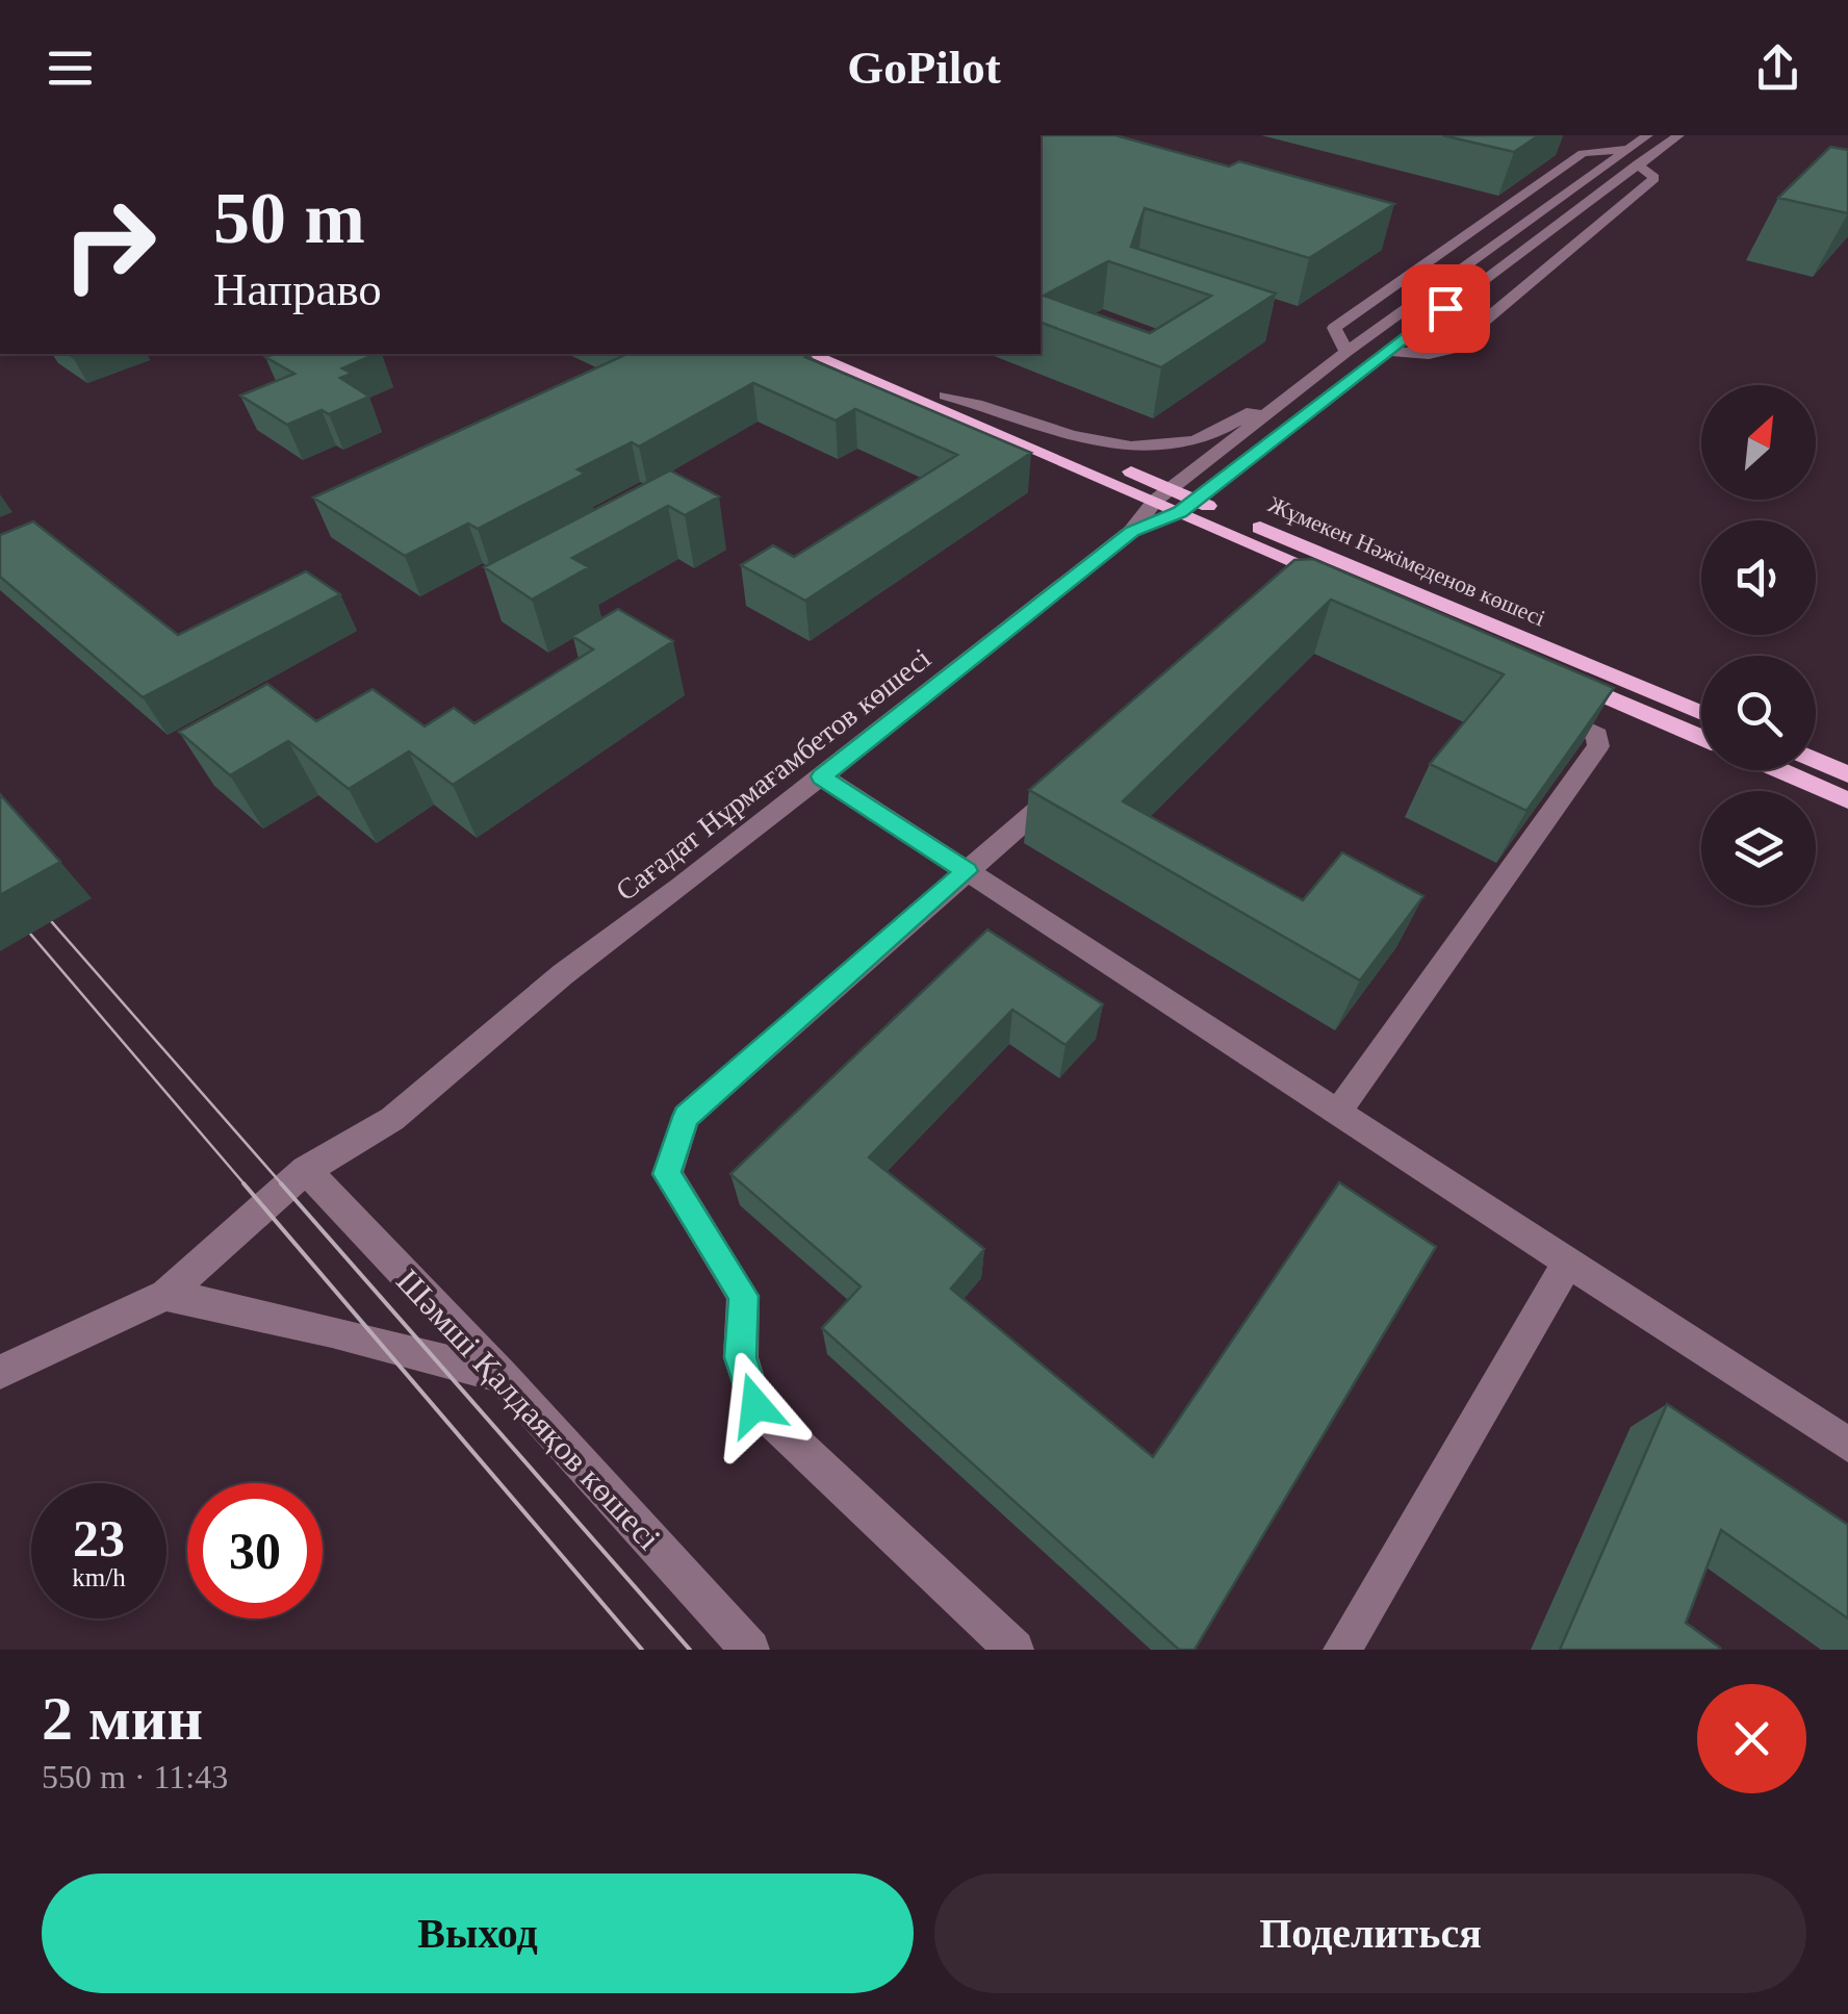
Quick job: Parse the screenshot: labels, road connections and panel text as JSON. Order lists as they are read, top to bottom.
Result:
{
  "streets": {
    "main road": ["Жұмекен Нәжімеденов көшесі"],
    "street": ["Сағадат Нұрмағамбетов көшесі", "Шәмші Қалдаяқов көшесі"]
  },
  "crossings": [
    ["Жұмекен Нәжімеденов көшесі", "Сағадат Нұрмағамбетов көшесі"],
    ["Сағадат Нұрмағамбетов көшесі", "Шәмші Қалдаяқов көшесі"]
  ],
  "north": "top right",
  "page": {
    "header": "GoPilot",
    "turn": ["50 m", "Направо"],
    "speed": "23 km/h",
    "limit": "30",
    "heading": ["2 мин", "550 m · 11:43"],
    "buttons": ["Выход", "Поделиться"]
  }
}
